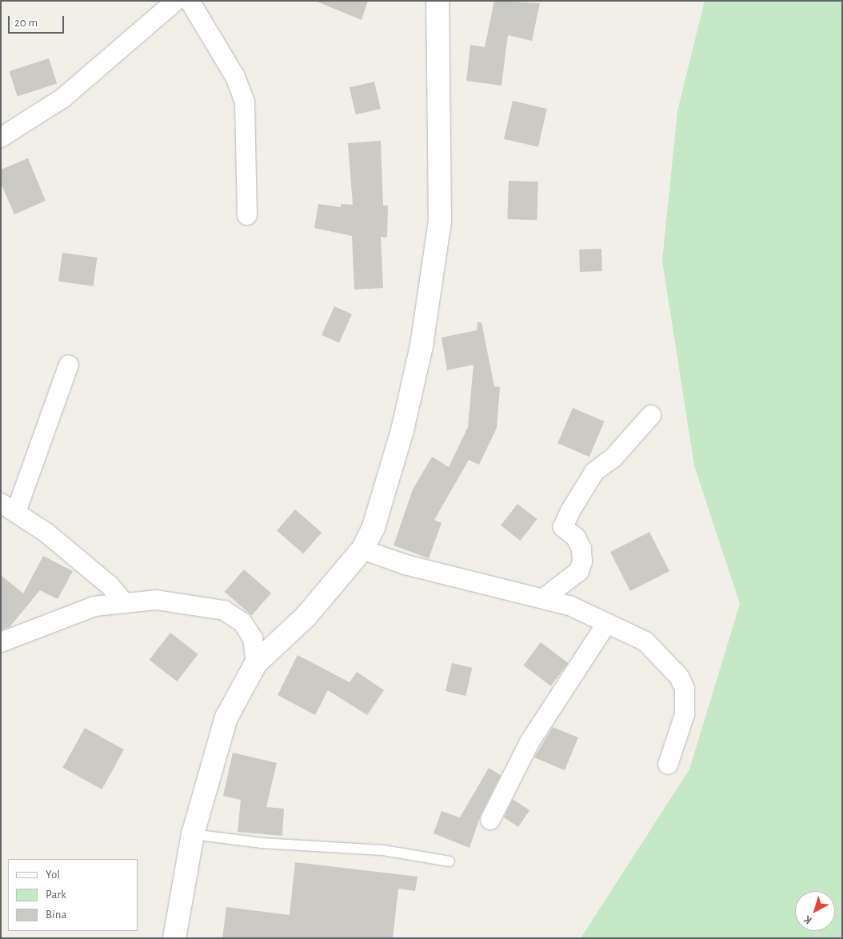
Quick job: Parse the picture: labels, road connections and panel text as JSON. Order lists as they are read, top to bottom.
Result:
{
  "legend": ["Yol", "Park", "Bina"],
  "scale_bar": "20 m",
  "north": "bottom left"
}
